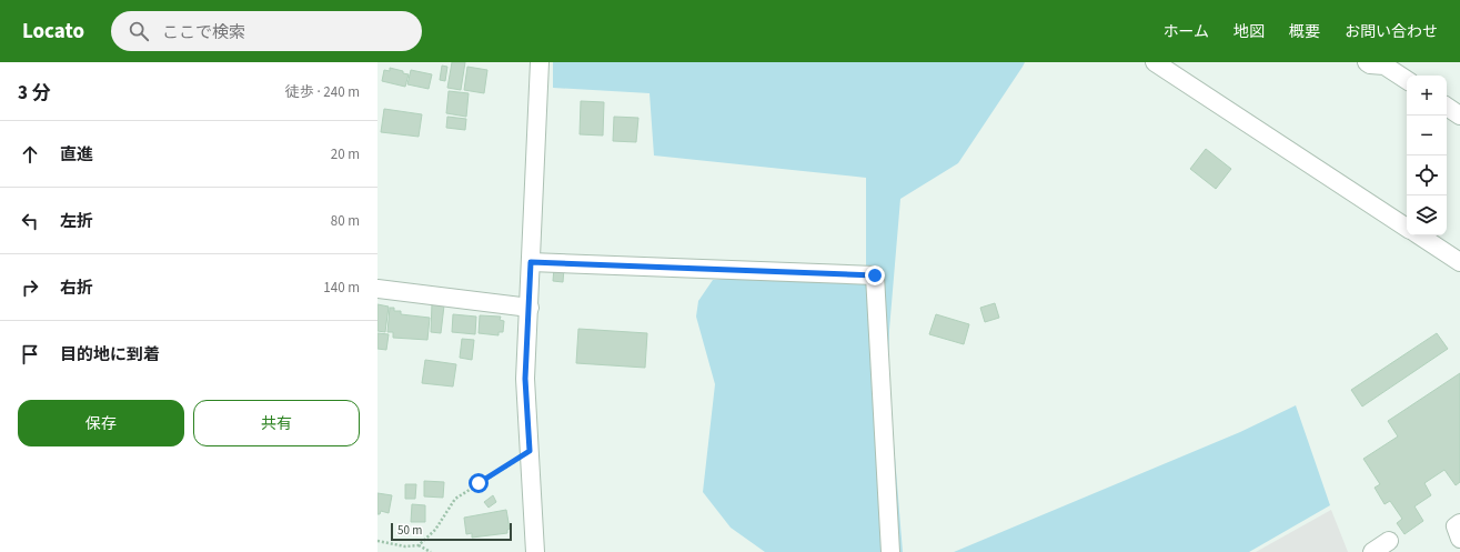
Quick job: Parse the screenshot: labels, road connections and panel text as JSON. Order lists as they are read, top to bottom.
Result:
{
  "scale_bar": "50 m",
  "page": {
    "header": "Locato",
    "search": "ここで検索",
    "nav": [
      "ホーム",
      "地図",
      "概要",
      "お問い合わせ"
    ],
    "heading": ["3 分", "徒歩 · 240 m"],
    "map_buttons": ["+", "−"],
    "list": [
      ["直進", "20 m"],
      ["左折", "80 m"],
      ["右折", "140 m"],
      "目的地に到着"
    ],
    "buttons": ["保存", "共有"],
    "scale": "50 m"
  }
}
